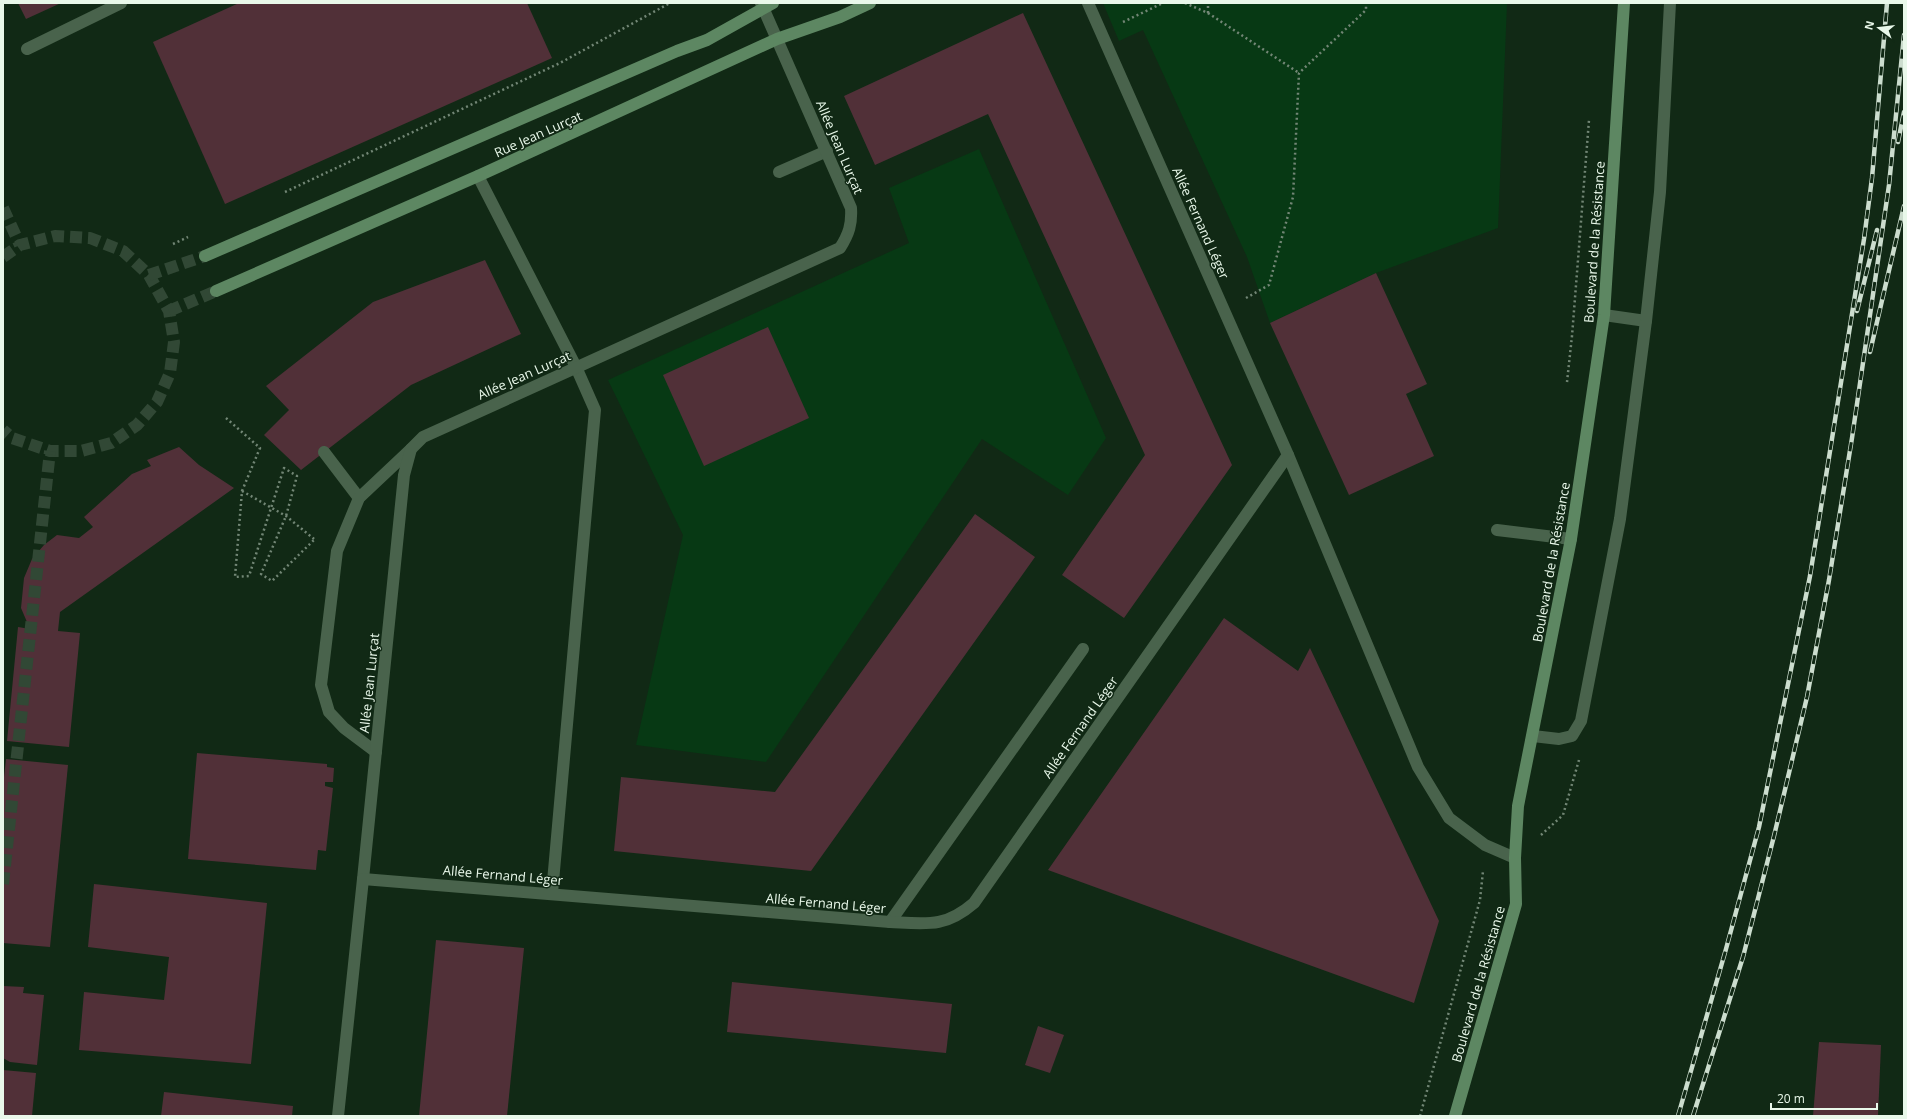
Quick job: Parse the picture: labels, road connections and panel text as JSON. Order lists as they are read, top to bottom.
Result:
{
  "streets": {
    "street": [
      "Rue Jean Lurçat",
      "Allée Jean Lurçat",
      "Allée Fernand Léger",
      "Boulevard de la Résistance"
    ]
  },
  "crossings": [
    ["Rue Jean Lurçat", "Allée Jean Lurçat"],
    ["Allée Jean Lurçat", "Allée Fernand Léger"],
    ["Allée Fernand Léger", "Boulevard de la Résistance"]
  ],
  "scale_bar": "20 m",
  "north": "left"
}
